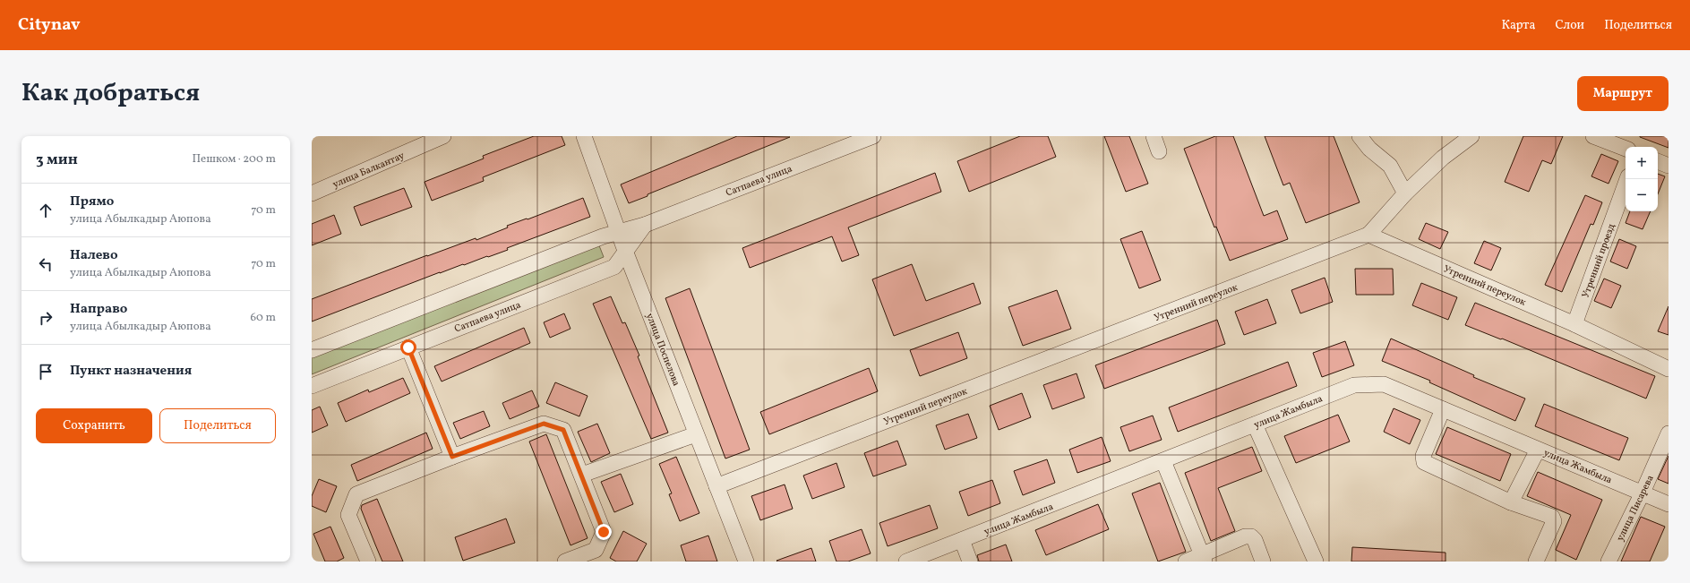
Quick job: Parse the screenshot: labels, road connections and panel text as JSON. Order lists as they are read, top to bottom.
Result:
{
  "streets": {
    "street": [
      "улица Балкантау",
      "Сатпаева улица",
      "Утренний проезд",
      "Утренний переулок",
      "улица Поспелова",
      "улица Жамбыла",
      "улица Писарева"
    ]
  },
  "crossings": [
    ["Сатпаева улица", "улица Поспелова"],
    ["Утренний проезд", "Утренний переулок"],
    ["Утренний переулок", "улица Поспелова"],
    ["улица Жамбыла", "улица Писарева"]
  ],
  "page": {
    "header": "Citynav",
    "nav": ["Карта", "Слои", "Поделиться"],
    "title": "Как добраться",
    "buttons": [
      "Маршрут",
      ["Сохранить", "Поделиться"]
    ],
    "heading": ["3 мин", "Пешком · 200 m"],
    "map_buttons": ["+", "−"],
    "list": [
      ["Прямо", "улица Абылкадыр Аюпова", "70 m"],
      ["Налево", "улица Абылкадыр Аюпова", "70 m"],
      ["Направо", "улица Абылкадыр Аюпова", "60 m"],
      "Пункт назначения"
    ]
  }
}
